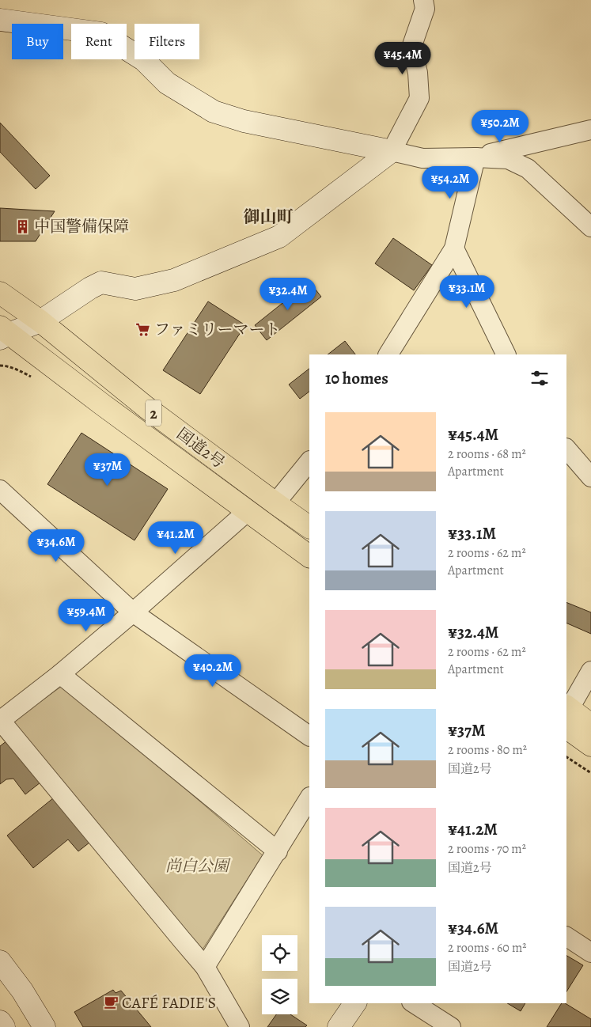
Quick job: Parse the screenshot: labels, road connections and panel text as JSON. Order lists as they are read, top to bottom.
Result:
{
  "streets": {
    "highway": ["2", "国道2号"]
  },
  "districts": ["御山町"],
  "parks": ["尚白公園"],
  "places": {
    "building": ["中国警備保障"],
    "supermarket": ["ファミリーマート"],
    "cafe": ["CAFÉ FADIE'S"]
  },
  "page": {
    "chip": ["Buy", "Rent", "Filters"],
    "price": [
      "¥45.4M",
      "¥50.2M",
      "¥54.2M",
      "¥33.1M",
      "¥32.4M",
      "¥37M",
      "¥41.2M",
      "¥34.6M",
      "¥59.4M",
      "¥40.2M"
    ],
    "heading": "10 homes",
    "list": [
      {
        "name": "¥45.4M",
        "note": "2 rooms · 68 m² · Apartment"
      },
      {
        "name": "¥33.1M",
        "note": "2 rooms · 62 m² · Apartment"
      },
      {
        "name": "¥32.4M",
        "note": "2 rooms · 62 m² · Apartment"
      },
      {
        "name": "¥37M",
        "note": "2 rooms · 80 m² · 国道2号"
      },
      {
        "name": "¥41.2M",
        "note": "2 rooms · 70 m² · 国道2号"
      },
      {
        "name": "¥34.6M",
        "note": "2 rooms · 60 m² · 国道2号"
      }
    ]
  }
}
